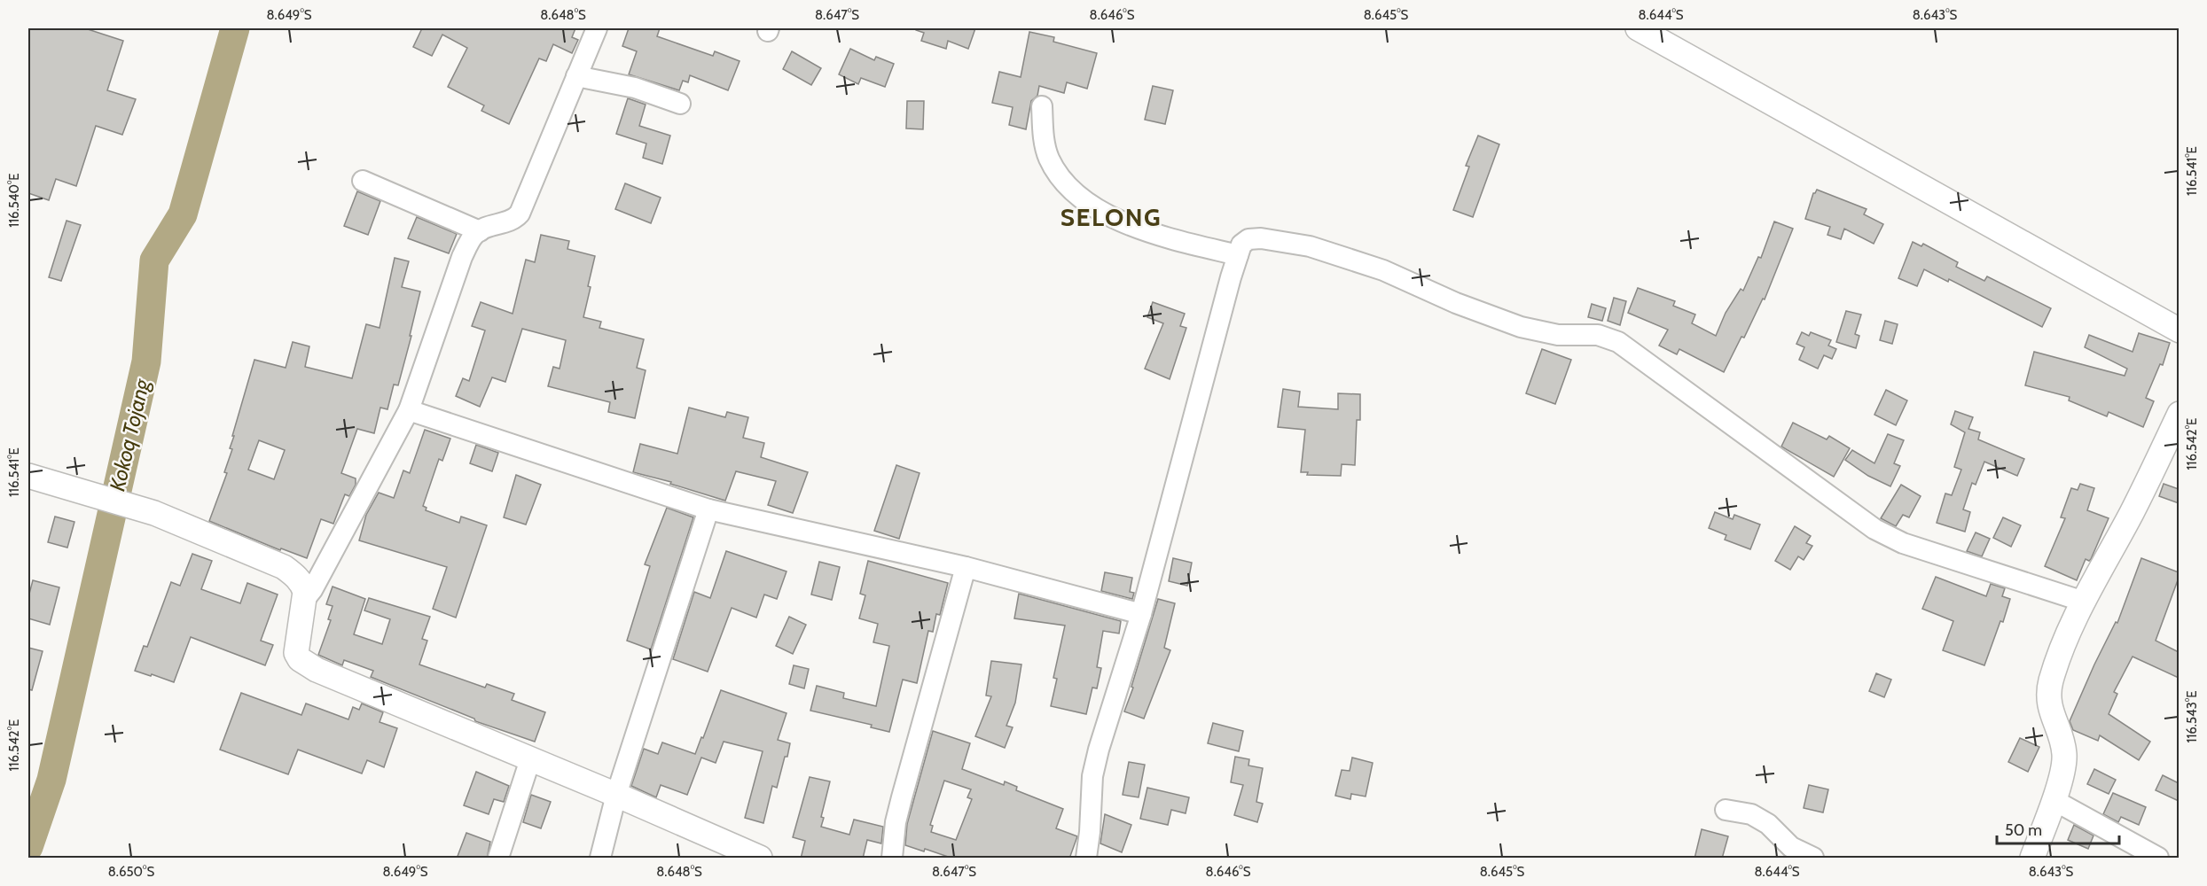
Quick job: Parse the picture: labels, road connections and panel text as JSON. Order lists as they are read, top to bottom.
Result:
{
  "districts": ["SELONG"],
  "water": ["Kokoq Tojang"],
  "scale_bar": "50 m",
  "coordinates": [
    "8.649°S",
    "8.648°S",
    "8.647°S",
    "8.646°S",
    "8.645°S",
    "8.644°S",
    "8.643°S",
    "116.541°E",
    "116.540°E",
    "116.542°E",
    "116.543°E",
    "8.650°S"
  ]
}
